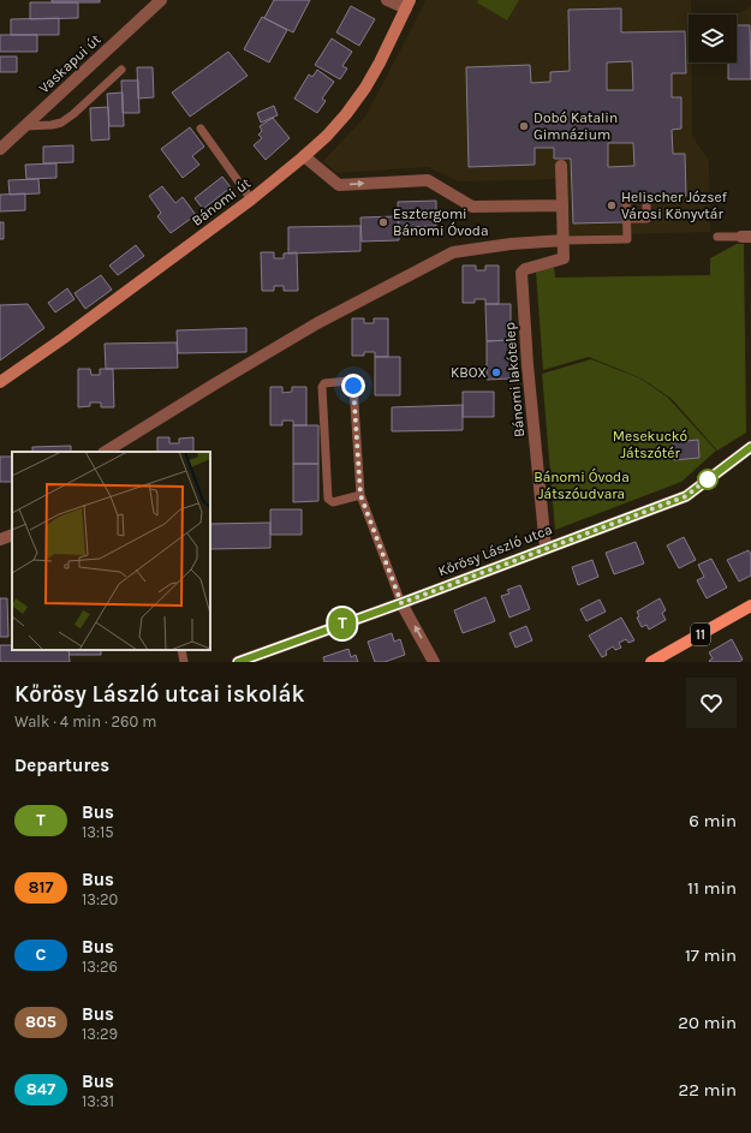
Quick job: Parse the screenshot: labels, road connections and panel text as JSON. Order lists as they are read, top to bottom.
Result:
{
  "streets": {
    "main road": ["Bánomi út", "11"],
    "street": ["Vaskapui út", "Bánomi lakótelep", "Kőrösy László utca"]
  },
  "crossings": [
    ["Bánomi lakótelep", "Kőrösy László utca"]
  ],
  "parks": ["Mesekuckó Játszótér", "Bánomi Óvoda Játszóudvara"],
  "places": [
    "Dobó Katalin Gimnázium",
    "Helischer József Városi Könyvtár",
    "Esztergomi Bánomi Óvoda",
    "KBOX"
  ],
  "lines": ["bus line T"],
  "page": {
    "on_map": "T",
    "heading": [
      ["Kőrösy László utcai iskolák", "Walk · 4 min · 260 m"],
      "Departures"
    ],
    "list": [
      {
        "mark": "T",
        "name": "Bus",
        "note": "13:15",
        "value": "6 min"
      },
      {
        "mark": "817",
        "name": "Bus",
        "note": "13:20",
        "value": "11 min"
      },
      {
        "mark": "C",
        "name": "Bus",
        "note": "13:26",
        "value": "17 min"
      },
      {
        "mark": "805",
        "name": "Bus",
        "note": "13:29",
        "value": "20 min"
      },
      {
        "mark": "847",
        "name": "Bus",
        "note": "13:31",
        "value": "22 min"
      }
    ]
  }
}
